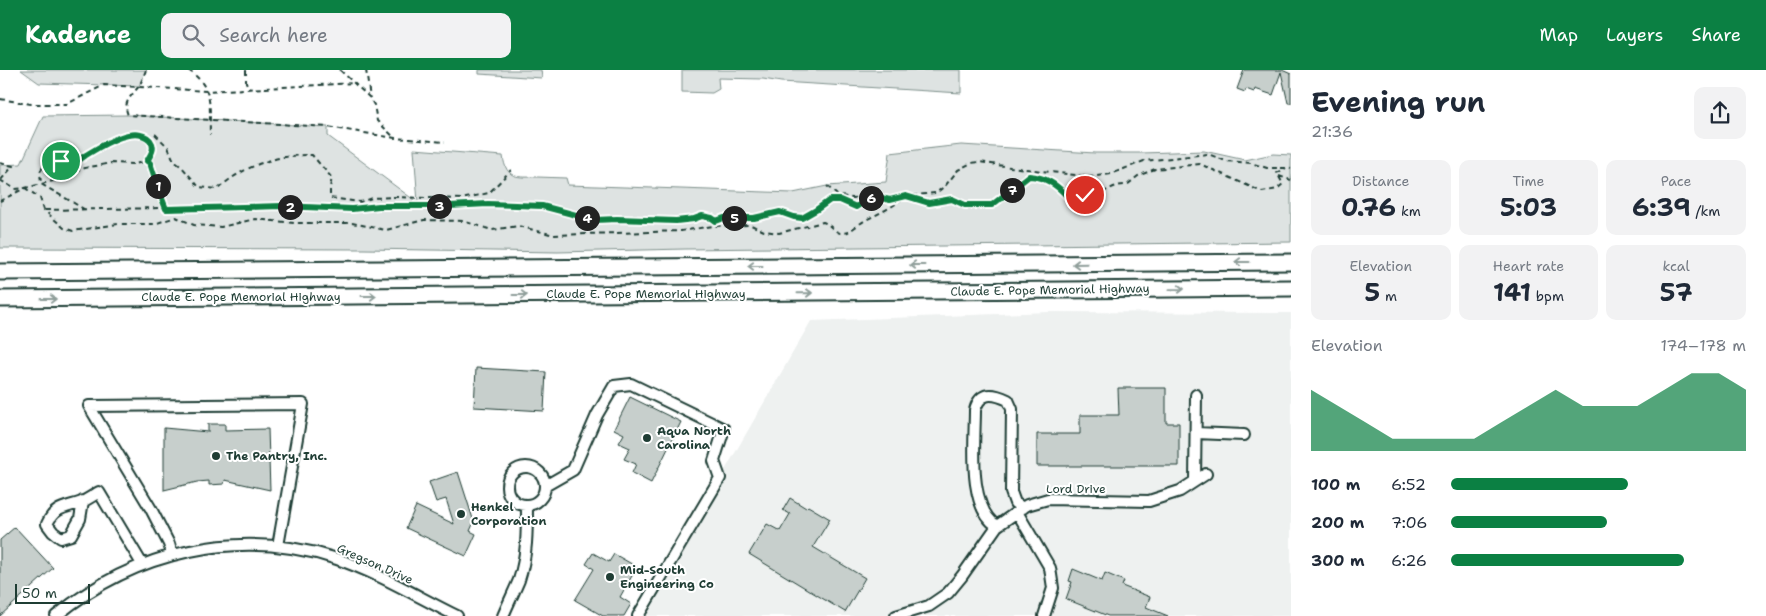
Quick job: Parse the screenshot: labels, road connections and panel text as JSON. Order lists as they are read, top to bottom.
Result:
{
  "streets": {
    "highway": ["Claude E. Pope Memorial Highway"],
    "street": ["Lord Drive", "Gregson Drive"]
  },
  "places": [
    "Aqua North Carolina",
    "The Pantry, Inc.",
    "Henkel Corporation",
    "Mid-South Engineering Co"
  ],
  "scale_bar": "50 m",
  "page": {
    "header": "Kadence",
    "search": "Search here",
    "nav": ["Map", "Layers", "Share"],
    "heading": ["Evening run", "21:36"],
    "stats": [
      ["Distance", "0.76 km"],
      ["Time", "5:03"],
      ["Pace", "6:39 /km"],
      ["Elevation", "5 m"],
      ["Heart rate", "141 bpm"],
      ["kcal", "57"]
    ],
    "pins": [
      "1",
      "7",
      "6",
      "3",
      "2",
      "4",
      "5"
    ],
    "chart": ["Elevation", "174–178 m"],
    "list": [
      {
        "name": "100 m",
        "note": "6:52"
      },
      {
        "name": "200 m",
        "note": "7:06"
      },
      {
        "name": "300 m",
        "note": "6:26"
      }
    ],
    "scale": "50 m"
  }
}
